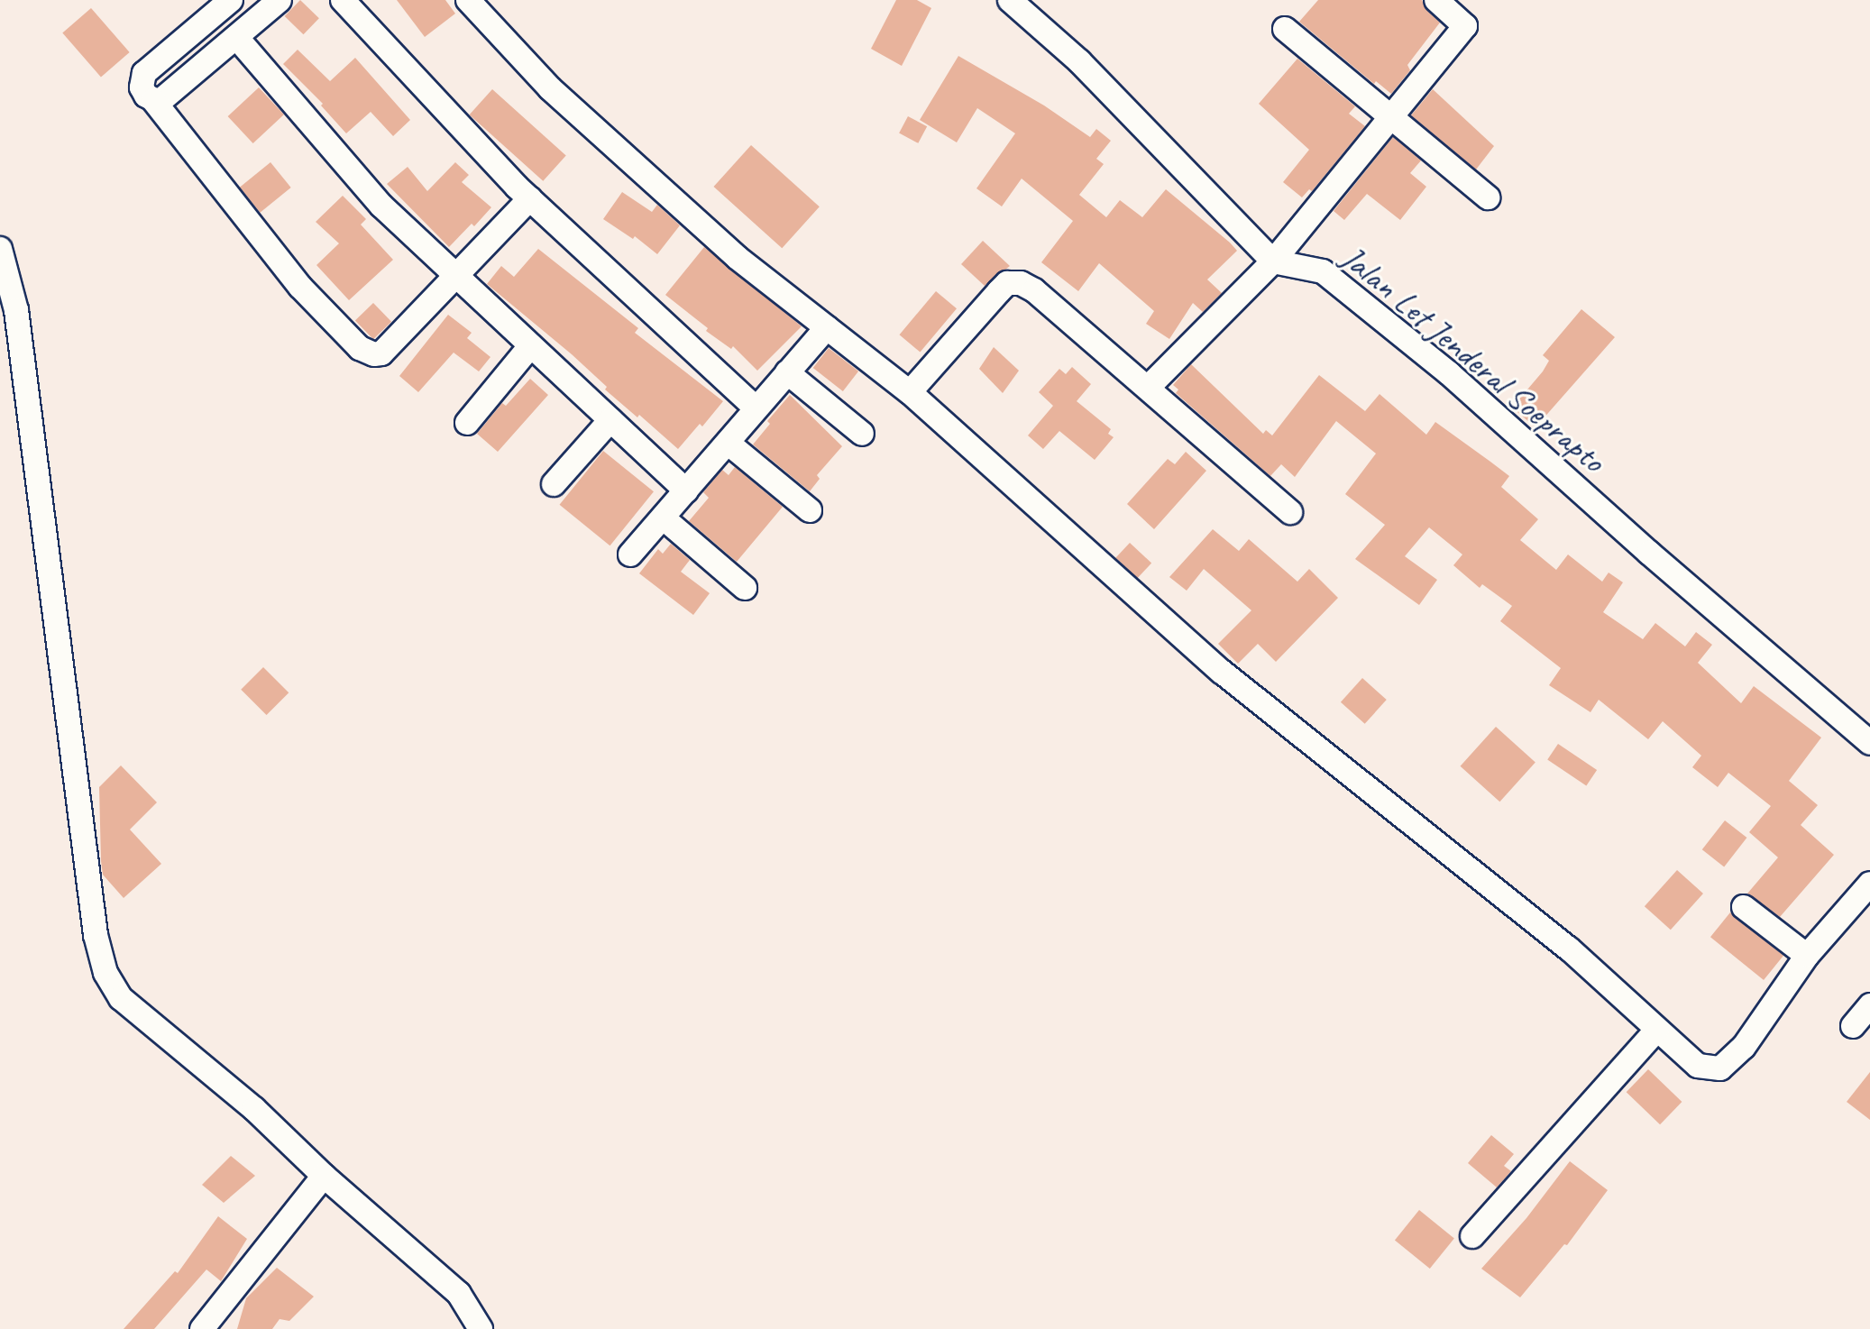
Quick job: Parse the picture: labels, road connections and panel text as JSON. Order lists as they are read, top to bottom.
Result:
{
  "streets": {
    "street": ["Jalan Let Jenderal Soeprapto"]
  }
}
